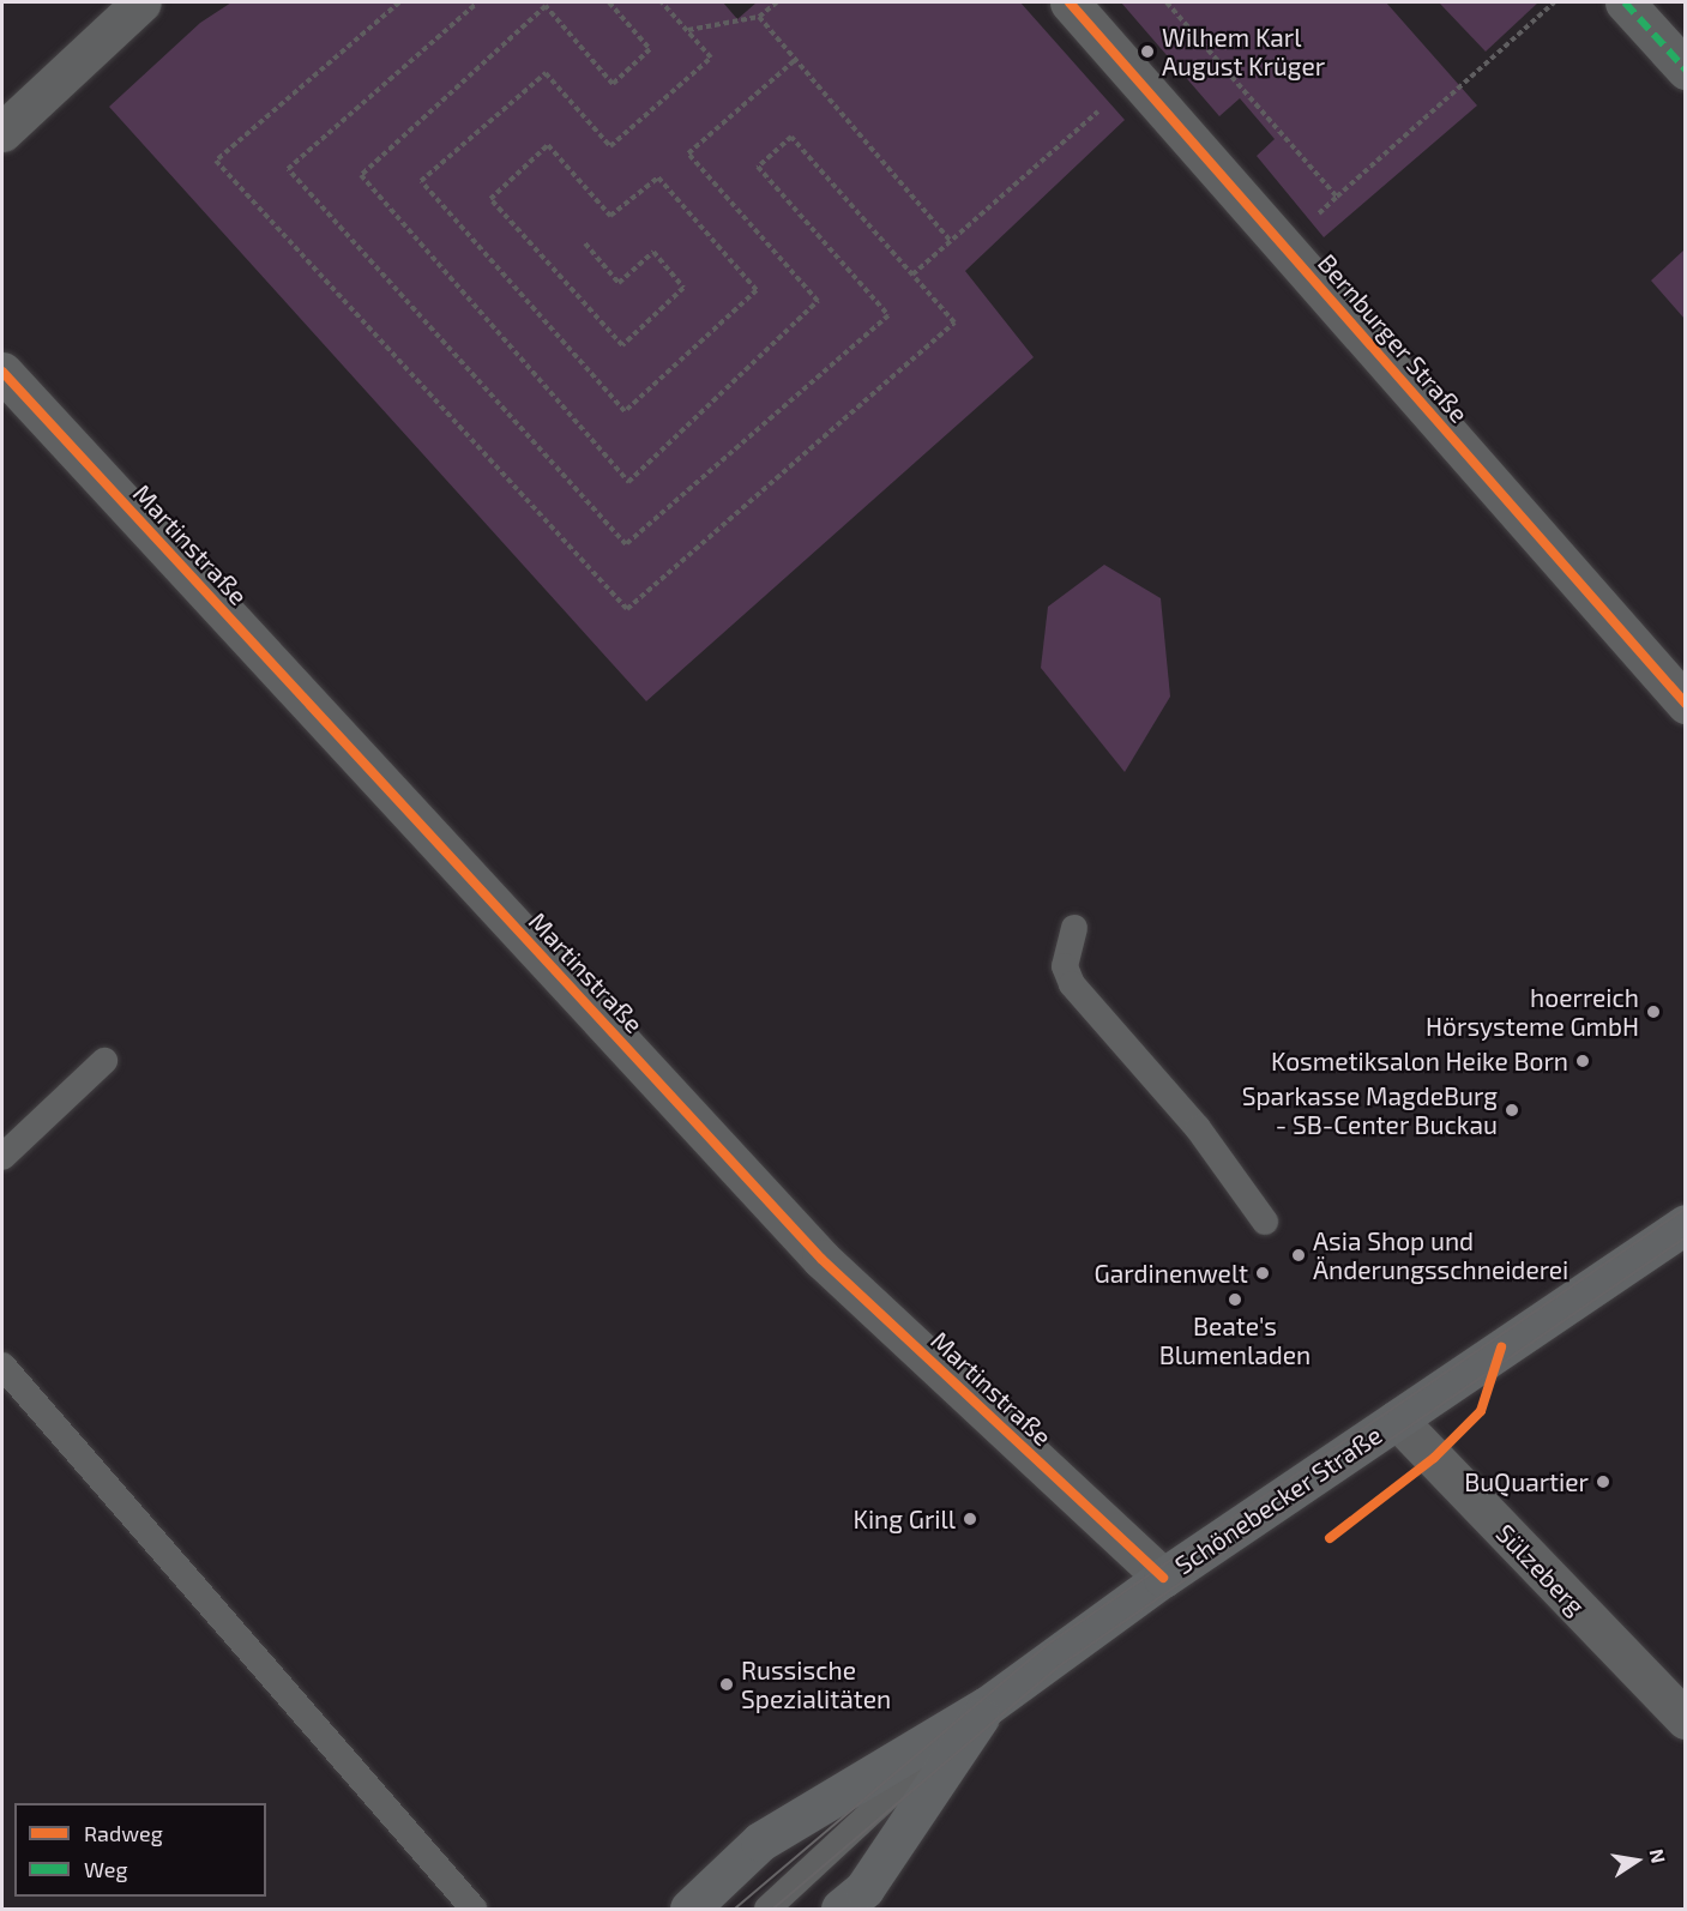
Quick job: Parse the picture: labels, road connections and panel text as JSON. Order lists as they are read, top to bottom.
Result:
{
  "streets": {
    "main road": ["Schönebecker Straße"],
    "street": ["Bernburger Straße", "Martinstraße", "Sülzeberg"]
  },
  "crossings": [
    ["Martinstraße", "Schönebecker Straße"],
    ["Schönebecker Straße", "Sülzeberg"]
  ],
  "places": [
    "Wilhem Karl August Krüger",
    "hoerreich Hörsysteme GmbH",
    "Kosmetiksalon Heike Born",
    "Sparkasse MagdeBurg - SB-Center Buckau",
    "Asia Shop und Änderungsschneiderei",
    "Gardinenwelt",
    "Beate's Blumenladen",
    "BuQuartier",
    "King Grill",
    "Russische Spezialitäten"
  ],
  "legend": ["Radweg", "Weg"],
  "north": "right"
}
